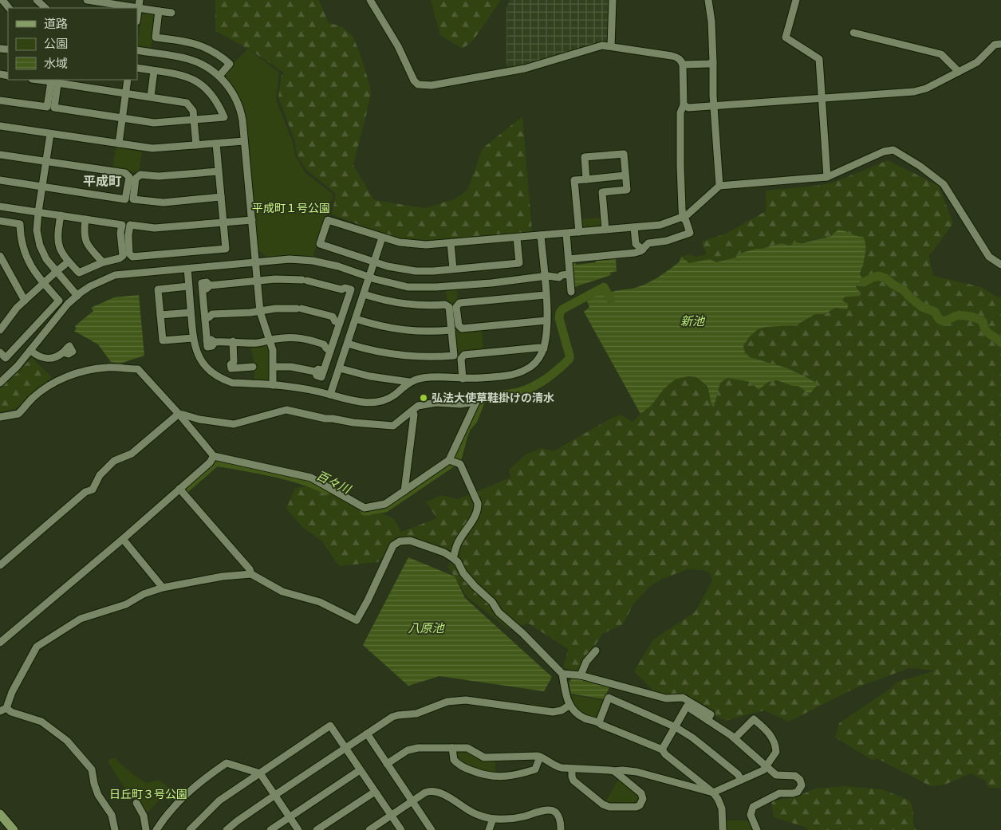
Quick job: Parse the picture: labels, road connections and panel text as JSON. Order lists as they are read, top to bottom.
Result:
{
  "districts": ["平成町"],
  "water": ["新池", "百々川", "八原池"],
  "parks": ["平成町１号公園", "日丘町３号公園"],
  "places": ["弘法大使草鞋掛けの清水"],
  "legend": ["道路", "公園", "水域"]
}
